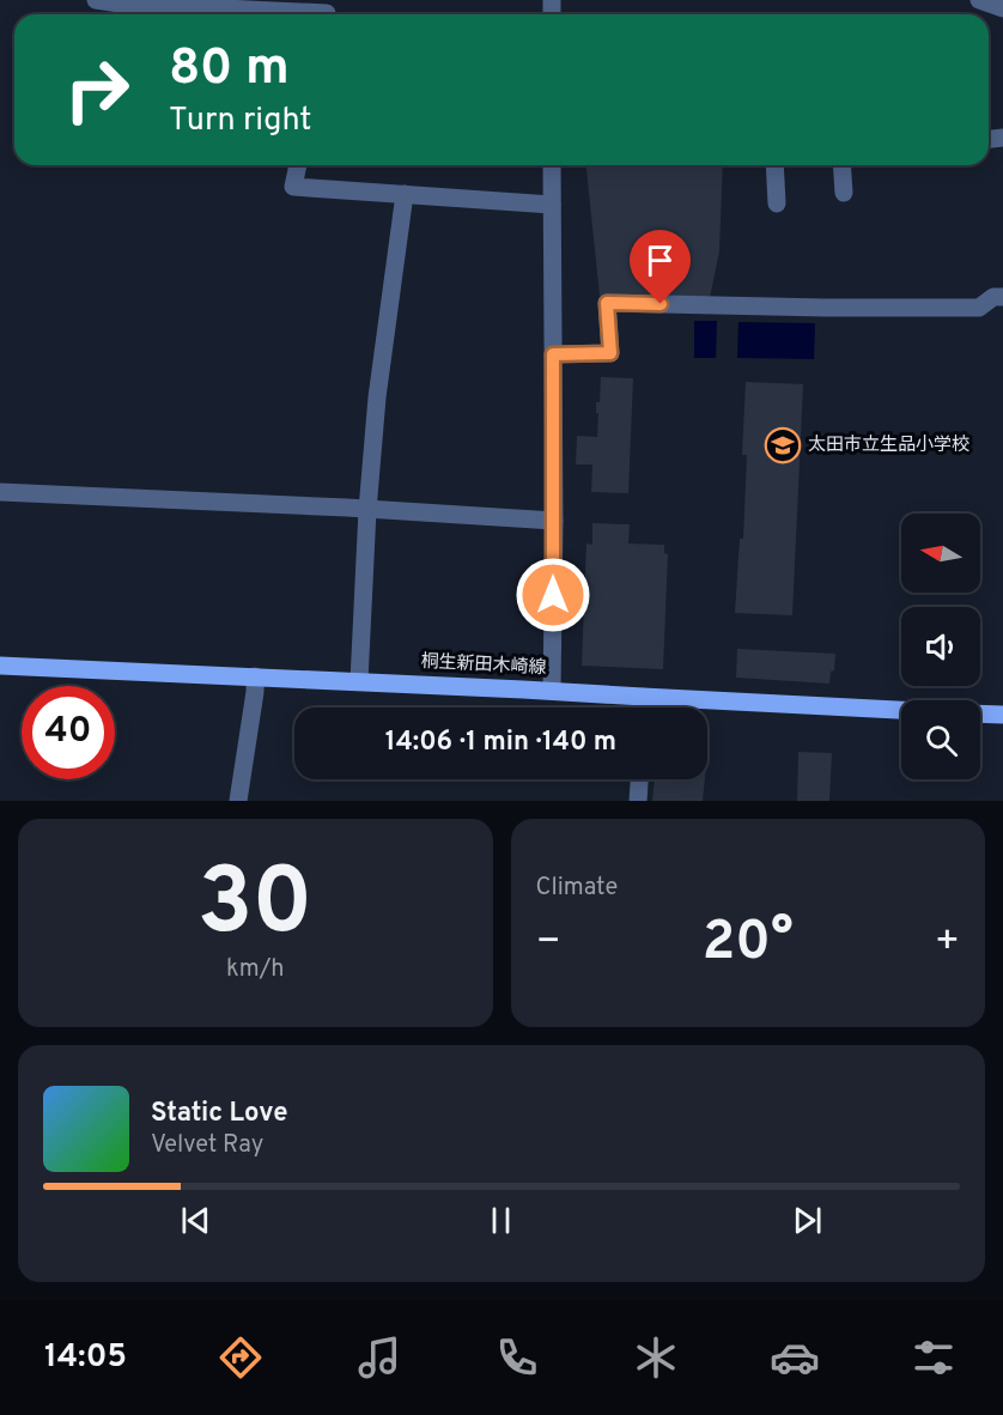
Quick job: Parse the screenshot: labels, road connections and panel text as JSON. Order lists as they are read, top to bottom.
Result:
{
  "streets": {
    "main road": ["桐生新田木崎線"]
  },
  "places": {
    "school or university": ["太田市立生品小学校"]
  },
  "north": "left",
  "page": {
    "turn": ["80 m", "Turn right"],
    "limit": "40",
    "trip": "14:06 · 1 min · 140 m",
    "tile": [
      ["30", "km/h"],
      "Climate"
    ],
    "heat": ["−", "20°", "+"],
    "song": ["Static Love", "Velvet Ray"],
    "tabs": "14:05"
  }
}
